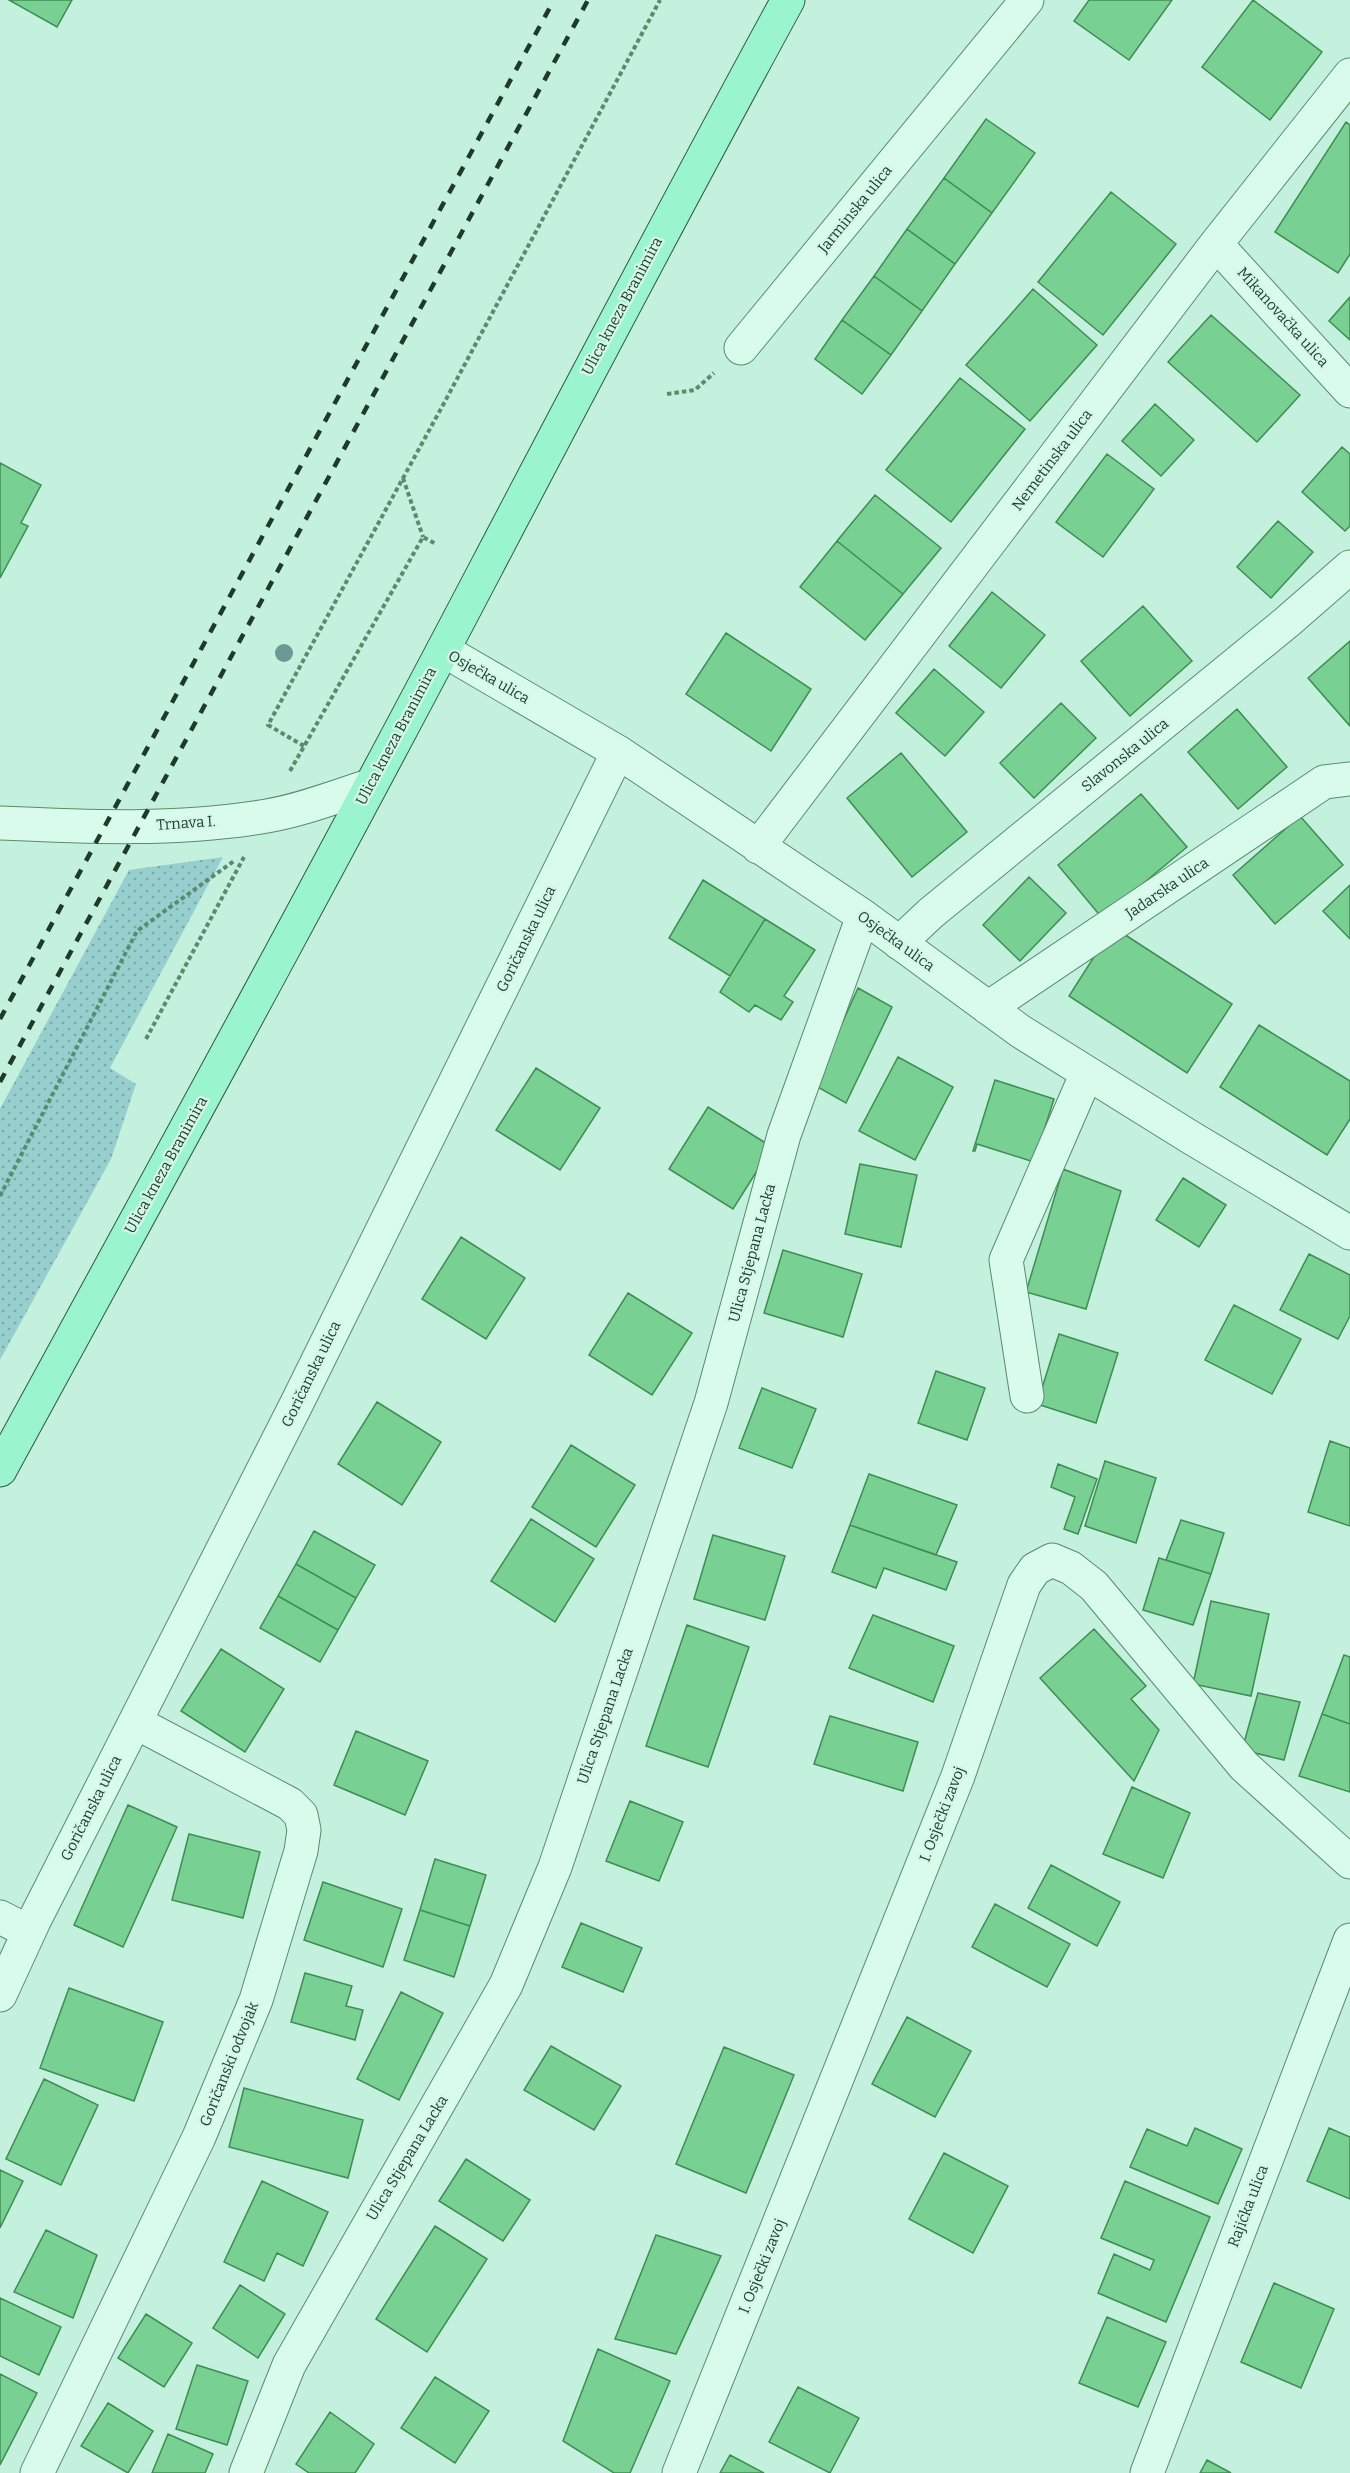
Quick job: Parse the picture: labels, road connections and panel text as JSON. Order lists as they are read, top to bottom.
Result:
{
  "streets": {
    "main road": ["Ulica kneza Branimira"],
    "street": [
      "Jarminska ulica",
      "Mikanovačka ulica",
      "Nemetinska ulica",
      "Osječka ulica",
      "Slavonska ulica",
      "Trnava I.",
      "Jadarska ulica",
      "Goričanska ulica",
      "Ulica Stjepana Lacka",
      "I. Osječki zavoj",
      "Goričanski odvojak",
      "Rajićka ulica"
    ]
  },
  "crossings": [
    ["Ulica kneza Branimira", "Osječka ulica"],
    ["Ulica kneza Branimira", "Trnava I."],
    ["Mikanovačka ulica", "Nemetinska ulica"],
    ["Nemetinska ulica", "Osječka ulica"],
    ["Osječka ulica", "Slavonska ulica"],
    ["Osječka ulica", "Jadarska ulica"],
    ["Osječka ulica", "Goričanska ulica"],
    ["Osječka ulica", "Ulica Stjepana Lacka"],
    ["Goričanska ulica", "Goričanski odvojak"]
  ]
}
